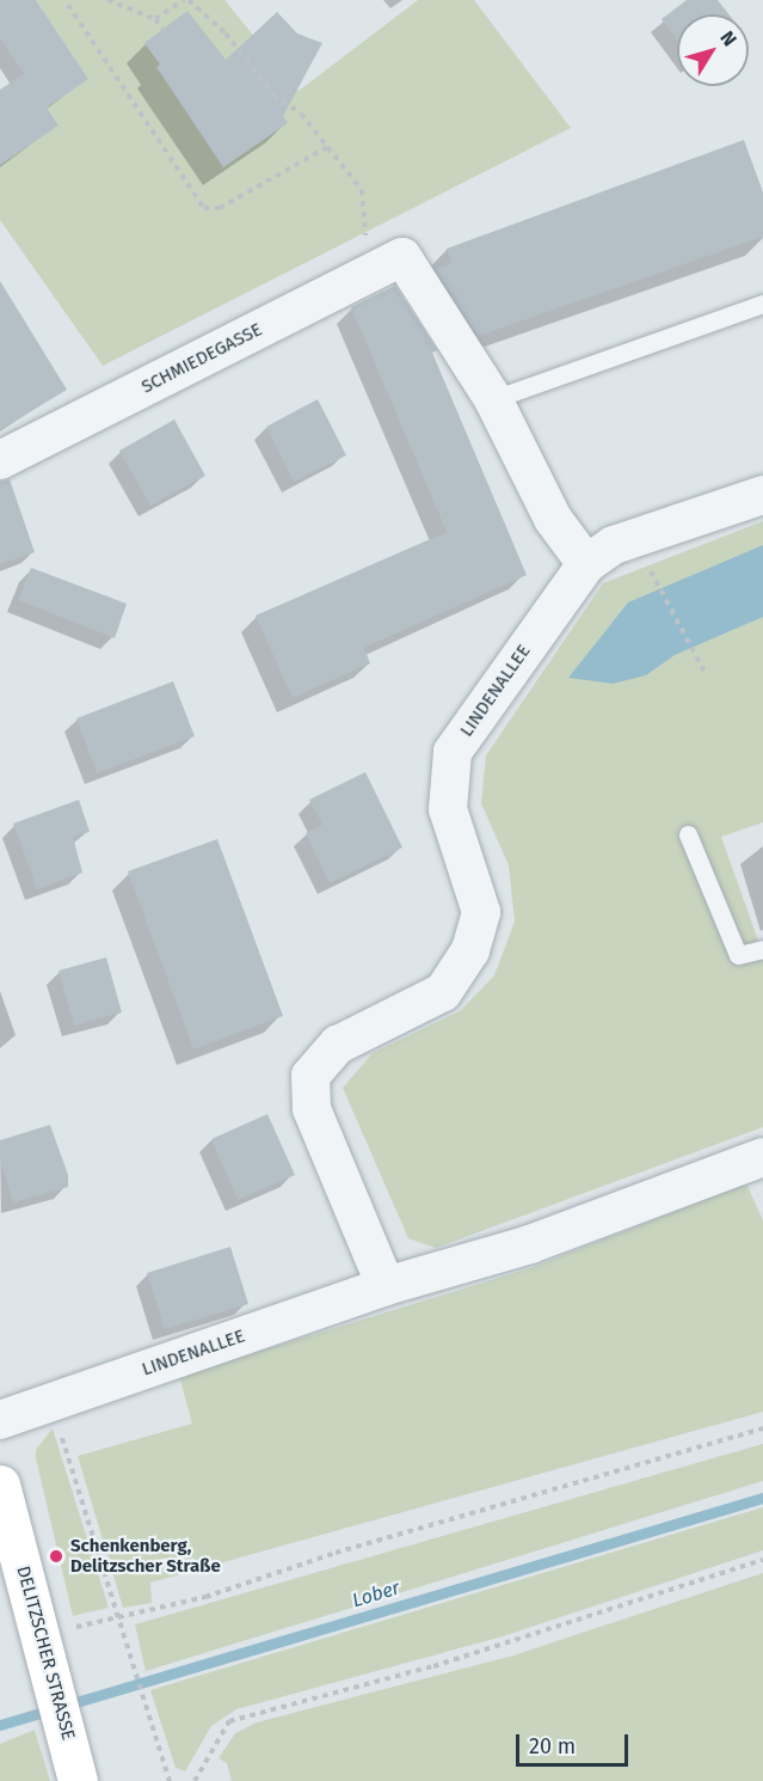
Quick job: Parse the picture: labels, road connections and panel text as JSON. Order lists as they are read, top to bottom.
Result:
{
  "streets": {
    "street": ["SCHMIEDEGASSE", "LINDENALLEE", "DELITZSCHER STRASSE"]
  },
  "water": ["Lober"],
  "places": ["Schenkenberg, Delitzscher Straße"],
  "scale_bar": "20 m",
  "north": "top right"
}
